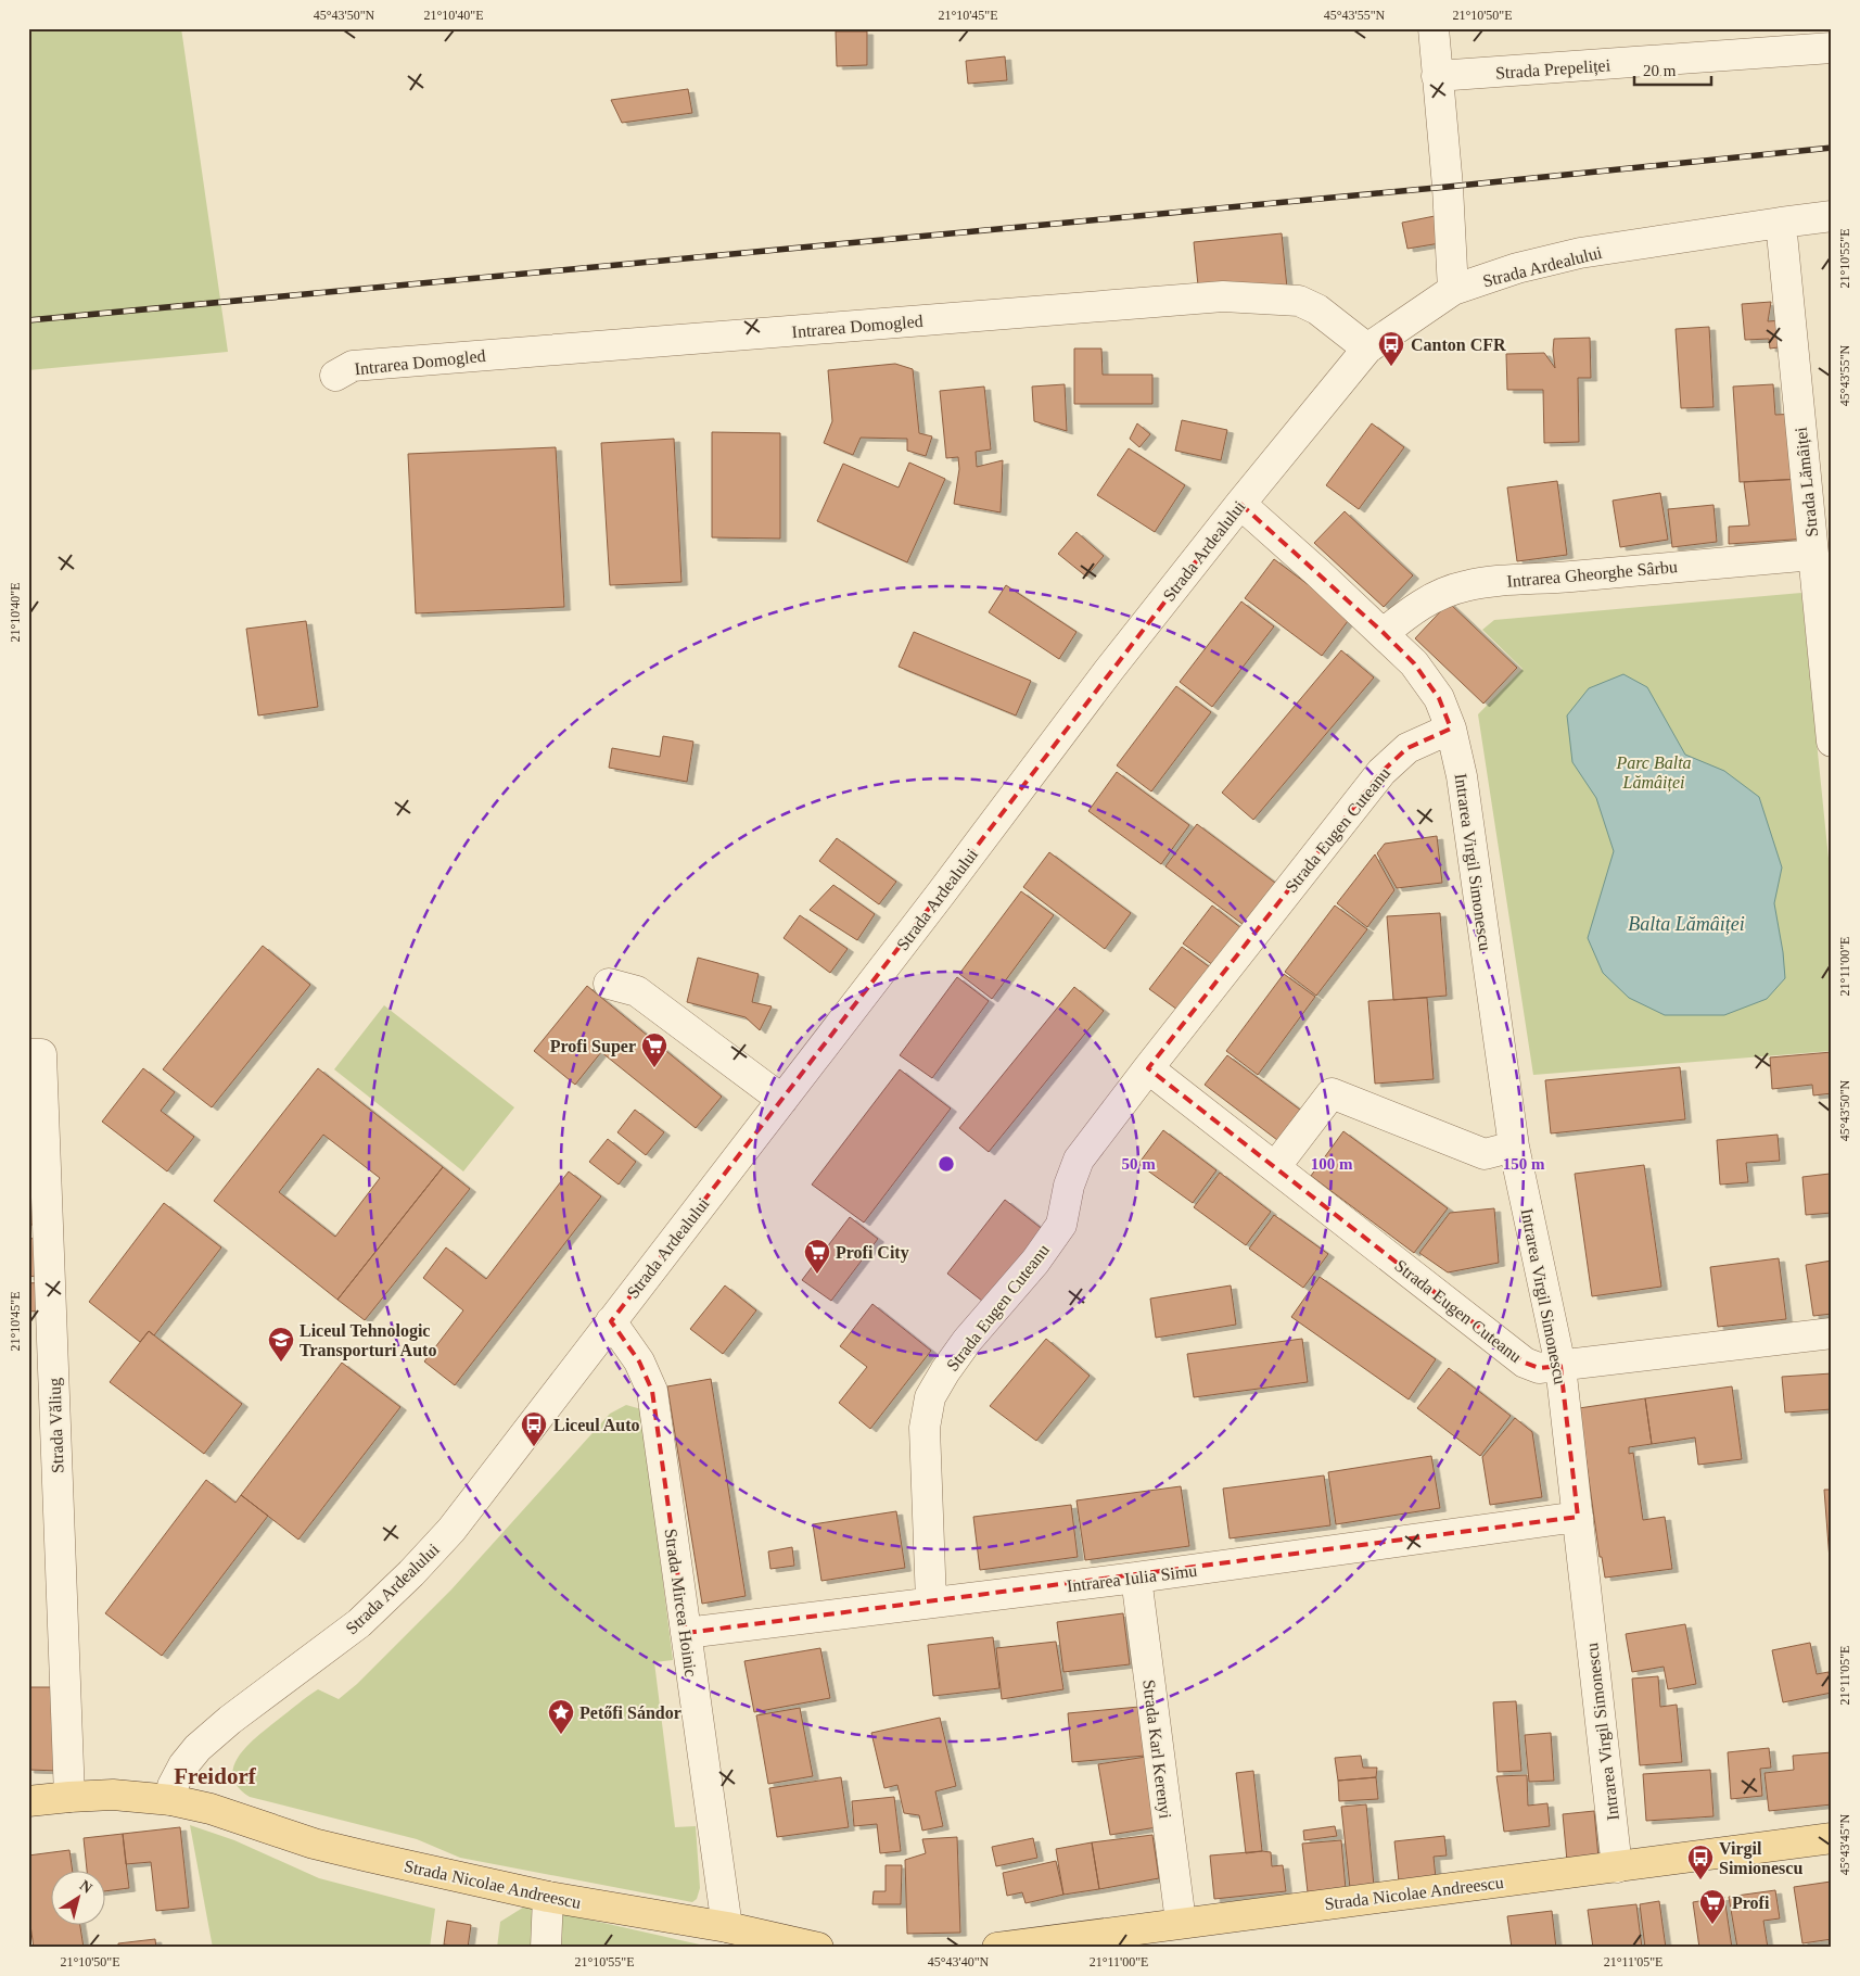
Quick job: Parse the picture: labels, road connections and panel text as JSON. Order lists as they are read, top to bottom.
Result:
{
  "streets": {
    "main road": ["Strada Nicolae Andreescu"],
    "street": [
      "Strada Prepeliței",
      "Strada Ardealului",
      "Intrarea Domogled",
      "Strada Lămâiței",
      "Intrarea Gheorghe Sârbu",
      "Strada Eugen Cuteanu",
      "Intrarea Virgil Simonescu",
      "Strada Văliug",
      "Intrarea Iulia Simu",
      "Strada Mircea Hoinic",
      "Strada Karl Kerenyi"
    ]
  },
  "crossings": [
    ["Strada Ardealului", "Intrarea Domogled"],
    ["Strada Ardealului", "Strada Lămâiței"],
    ["Strada Ardealului", "Strada Mircea Hoinic"],
    ["Strada Ardealului", "Strada Nicolae Andreescu"],
    ["Strada Lămâiței", "Intrarea Gheorghe Sârbu"],
    ["Strada Eugen Cuteanu", "Intrarea Virgil Simonescu"],
    ["Strada Eugen Cuteanu", "Intrarea Iulia Simu"],
    ["Intrarea Virgil Simonescu", "Intrarea Iulia Simu"],
    ["Intrarea Virgil Simonescu", "Strada Nicolae Andreescu"],
    ["Strada Văliug", "Strada Nicolae Andreescu"],
    ["Intrarea Iulia Simu", "Strada Mircea Hoinic"],
    ["Intrarea Iulia Simu", "Strada Karl Kerenyi"],
    ["Strada Mircea Hoinic", "Strada Nicolae Andreescu"],
    ["Strada Karl Kerenyi", "Strada Nicolae Andreescu"]
  ],
  "districts": ["Freidorf"],
  "water": ["Balta Lămâiței"],
  "parks": ["Parc Balta Lămâiței"],
  "places": {
    "bus stop": ["Canton CFR", "Liceul Auto", "Virgil Simionescu"],
    "supermarket": ["Profi Super", "Profi City", "Profi"],
    "school or university": ["Liceul Tehnologic Transporturi Auto"],
    "place": ["Petőfi Sándor"]
  },
  "scale_bar": "20 m",
  "north": "top right",
  "coordinates": [
    "45°43'50\"N",
    "21°10'40\"E",
    "21°10'45\"E",
    "45°43'55\"N",
    "21°10'50\"E",
    "21°10'55\"E",
    "21°11'00\"E",
    "21°11'05\"E",
    "45°43'45\"N",
    "45°43'40\"N"
  ],
  "rings": ["50 m", "100 m", "150 m"]
}
